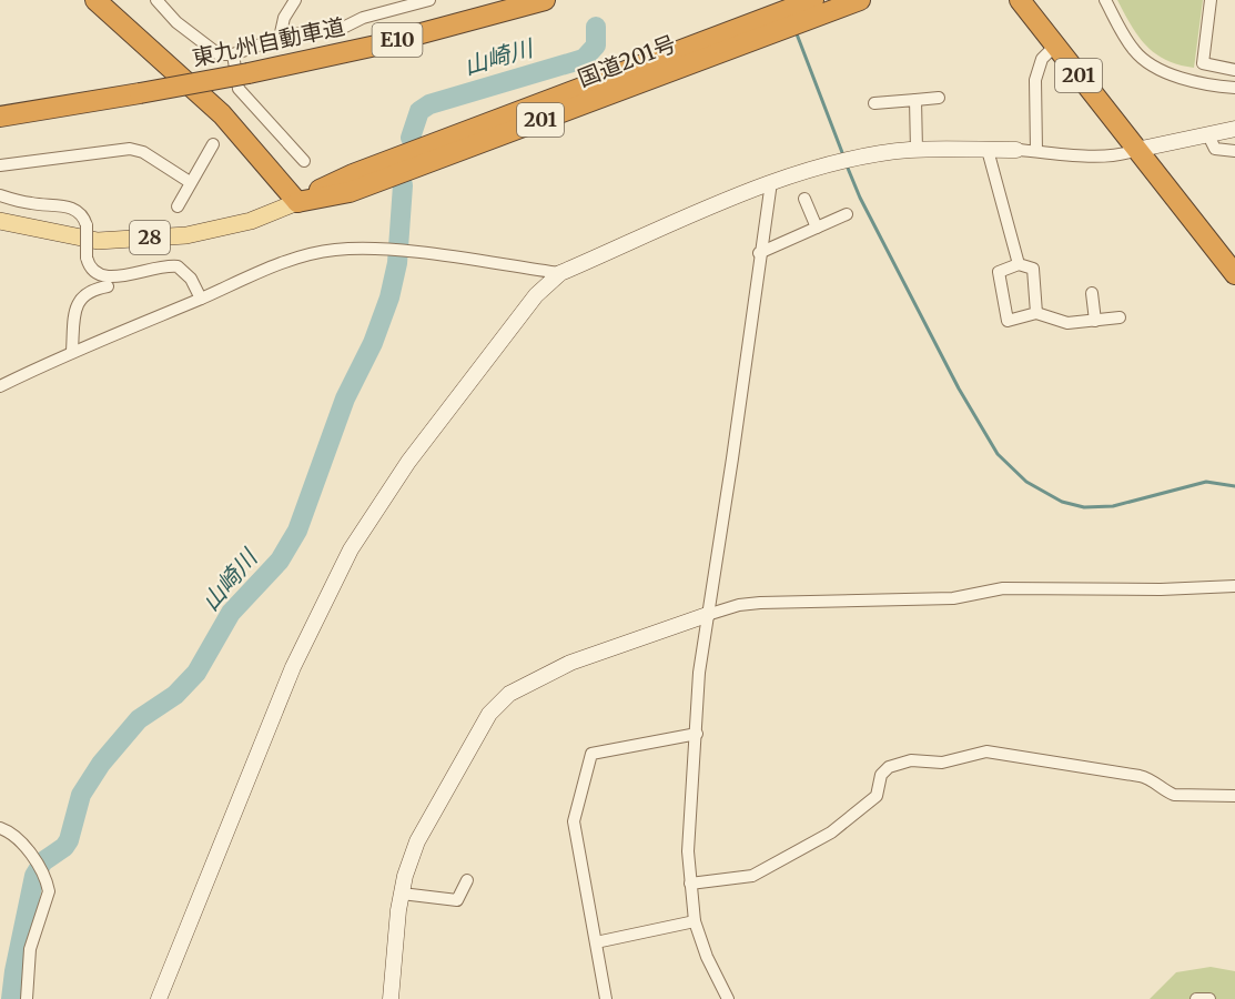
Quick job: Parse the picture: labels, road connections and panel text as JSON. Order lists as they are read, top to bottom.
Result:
{
  "streets": {
    "highway": [
      "E10",
      "東九州自動車道",
      "国道201号",
      "201"
    ],
    "main road": ["28"]
  },
  "crossings": [
    ["国道201号", "28"]
  ],
  "water": ["山崎川"]
}
